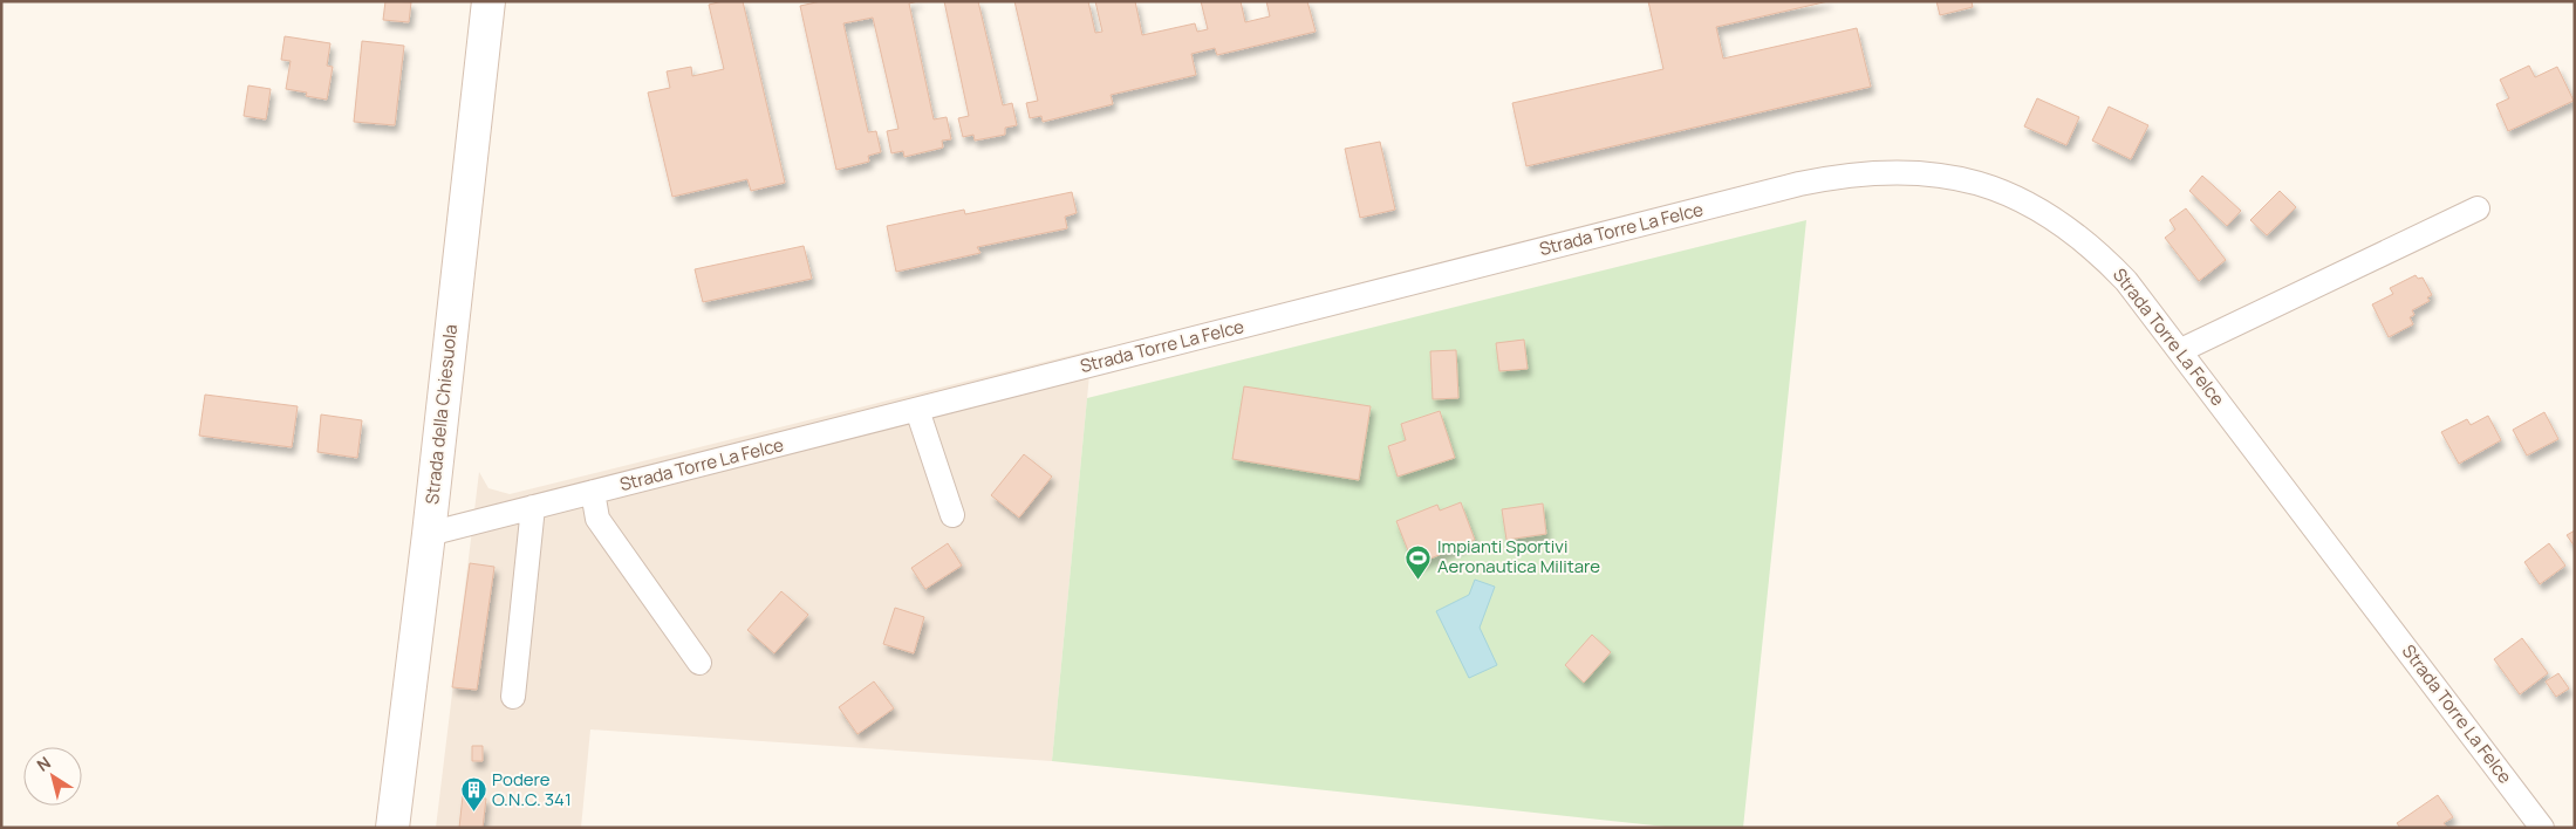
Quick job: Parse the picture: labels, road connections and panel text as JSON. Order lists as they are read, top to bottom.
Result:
{
  "streets": {
    "street": ["Strada Torre La Felce", "Strada della Chiesuola"]
  },
  "crossings": [
    ["Strada Torre La Felce", "Strada della Chiesuola"]
  ],
  "places": {
    "sports": ["Impianti Sportivi Aeronautica Militare"],
    "building": ["Podere O.N.C. 341"]
  },
  "north": "top left"
}
